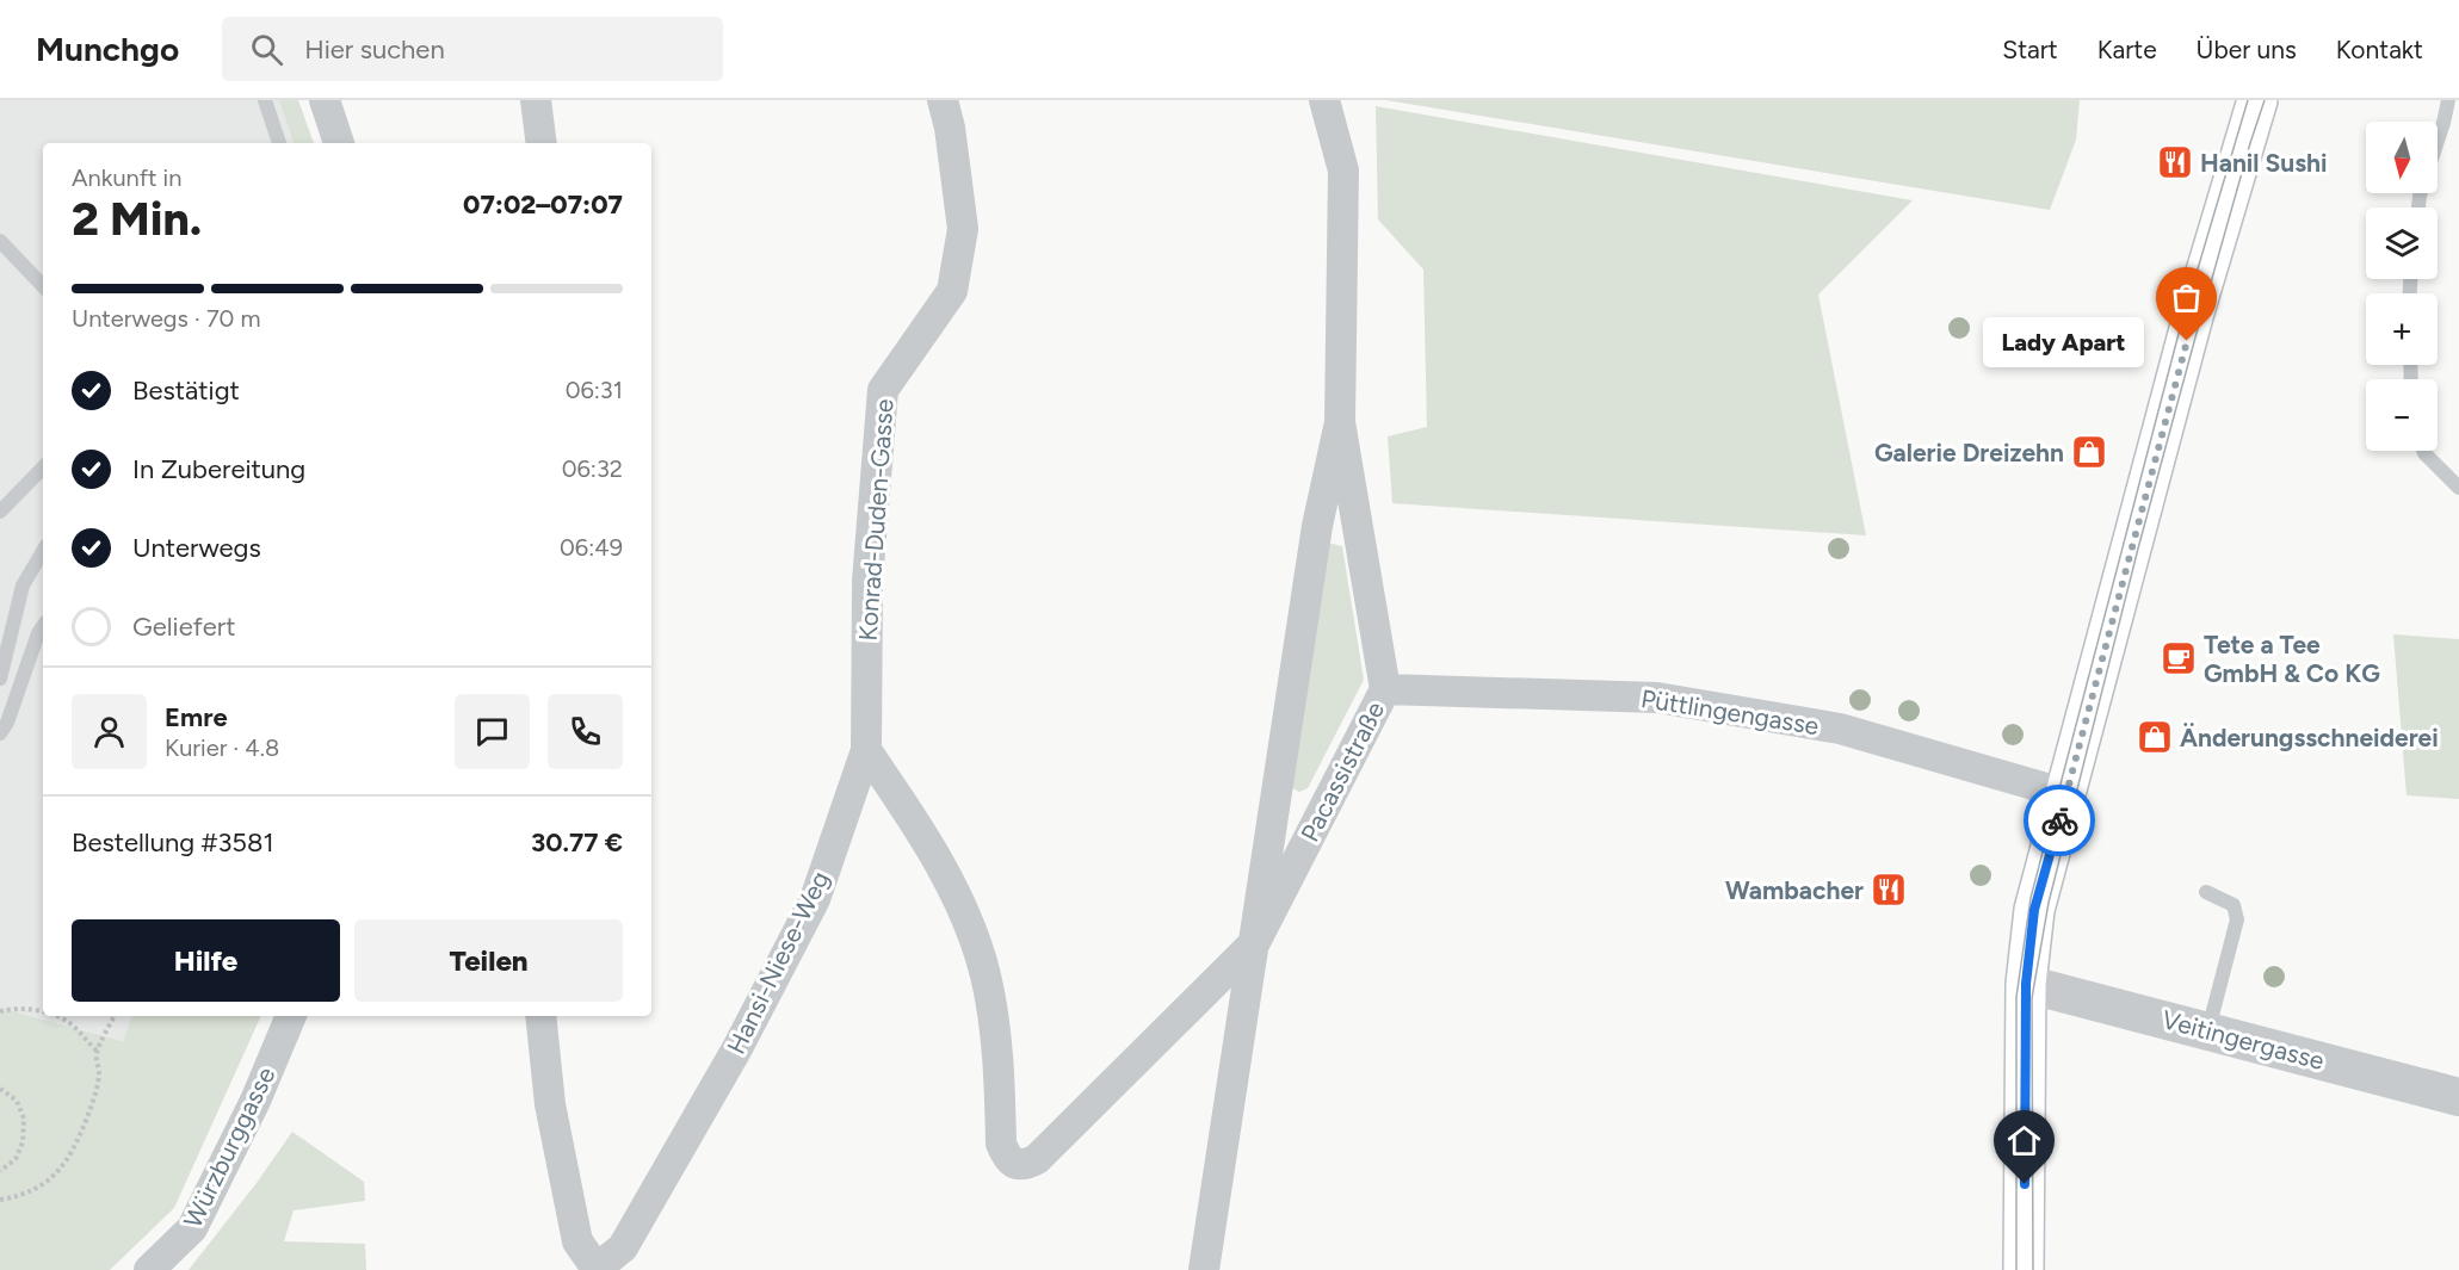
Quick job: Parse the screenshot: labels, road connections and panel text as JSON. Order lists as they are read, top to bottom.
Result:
{
  "streets": {
    "street": [
      "Konrad-Duden-Gasse",
      "Püttlingengasse",
      "Pacassistraße",
      "Hansi-Niese-Weg",
      "Veitingergasse",
      "Würzburggasse"
    ]
  },
  "crossings": [
    ["Konrad-Duden-Gasse", "Hansi-Niese-Weg"],
    ["Püttlingengasse", "Pacassistraße"]
  ],
  "places": {
    "restaurant": ["Hanil Sushi", "Wambacher"],
    "other": ["Lady Apart"],
    "shop": ["Galerie Dreizehn", "Änderungsschneiderei"],
    "cafe": ["Tete a Tee GmbH & Co KG"]
  },
  "north": "bottom",
  "page": {
    "header": "Munchgo",
    "search": "Hier suchen",
    "nav": [
      "Start",
      "Karte",
      "Über uns",
      "Kontakt"
    ],
    "map_buttons": ["+", "−"],
    "heading": ["2 Min.", "Ankunft in", "07:02–07:07"],
    "panel": [
      "Emre",
      "Kurier · 4.8",
      "Bestellung #3581",
      "30.77 €"
    ],
    "bar": "Unterwegs · 70 m",
    "bubble": "Lady Apart",
    "list": [
      ["Bestätigt", "06:31"],
      ["In Zubereitung", "06:32"],
      ["Unterwegs", "06:49"],
      "Geliefert"
    ],
    "buttons": ["Hilfe", "Teilen"]
  }
}
